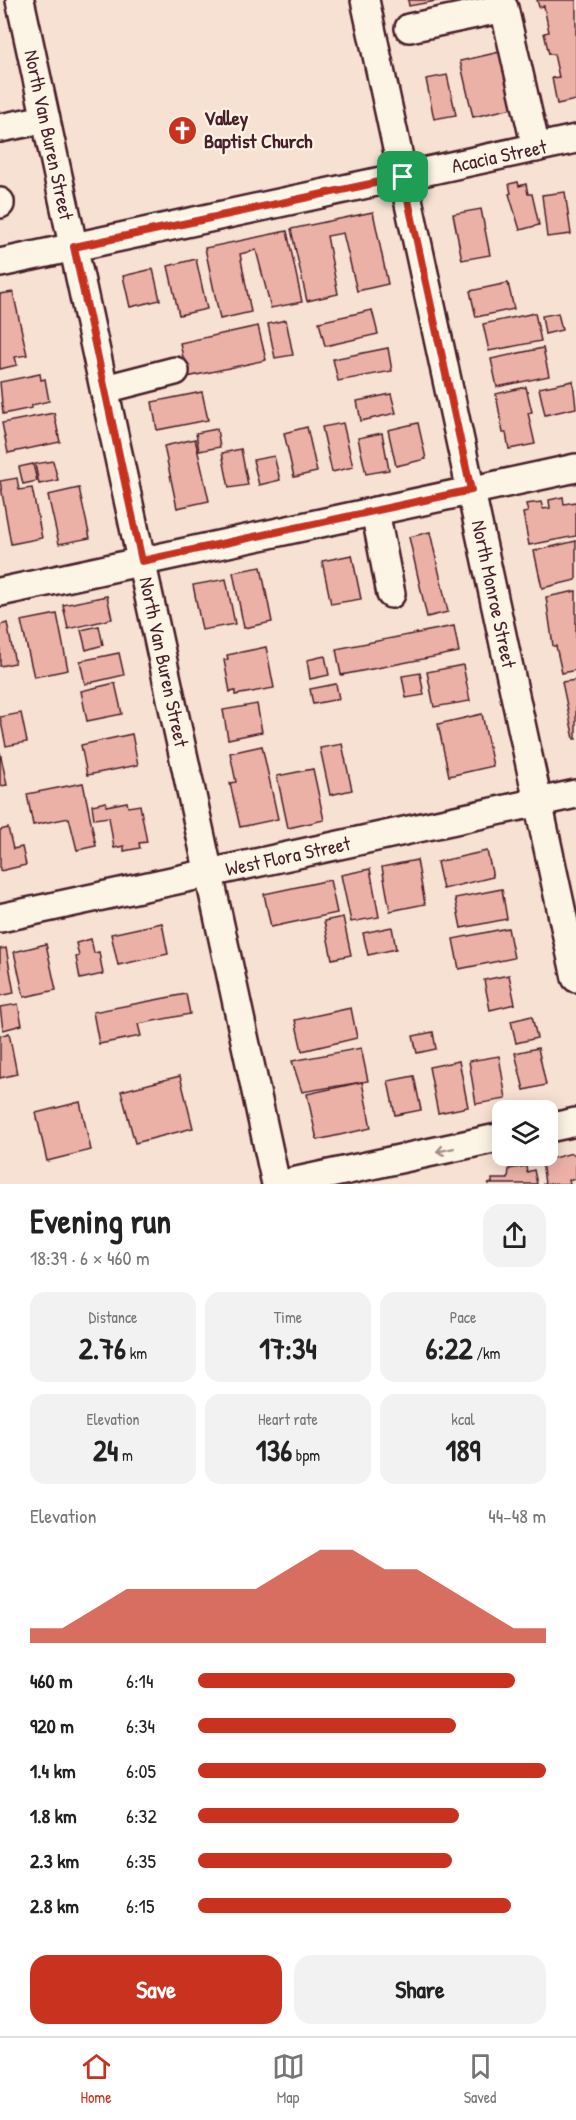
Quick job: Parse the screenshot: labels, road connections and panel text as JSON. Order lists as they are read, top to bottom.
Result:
{
  "streets": {
    "street": [
      "North Van Buren Street",
      "Acacia Street",
      "North Monroe Street",
      "West Flora Street"
    ]
  },
  "crossings": [
    ["North Van Buren Street", "Acacia Street"],
    ["North Van Buren Street", "West Flora Street"],
    ["Acacia Street", "North Monroe Street"],
    ["North Monroe Street", "West Flora Street"]
  ],
  "places": {
    "church": ["Valley Baptist Church"]
  },
  "page": {
    "heading": ["Evening run", "18:39 · 6 × 460 m"],
    "stats": [
      ["Distance", "2.76 km"],
      ["Time", "17:34"],
      ["Pace", "6:22 /km"],
      ["Elevation", "24 m"],
      ["Heart rate", "136 bpm"],
      ["kcal", "189"]
    ],
    "chart": ["Elevation", "44–48 m"],
    "list": [
      {
        "name": "460 m",
        "note": "6:14"
      },
      {
        "name": "920 m",
        "note": "6:34"
      },
      {
        "name": "1.4 km",
        "note": "6:05"
      },
      {
        "name": "1.8 km",
        "note": "6:32"
      },
      {
        "name": "2.3 km",
        "note": "6:35"
      },
      {
        "name": "2.8 km",
        "note": "6:15"
      }
    ],
    "buttons": ["Save", "Share"],
    "tabs": ["Home", "Map", "Saved"]
  }
}
